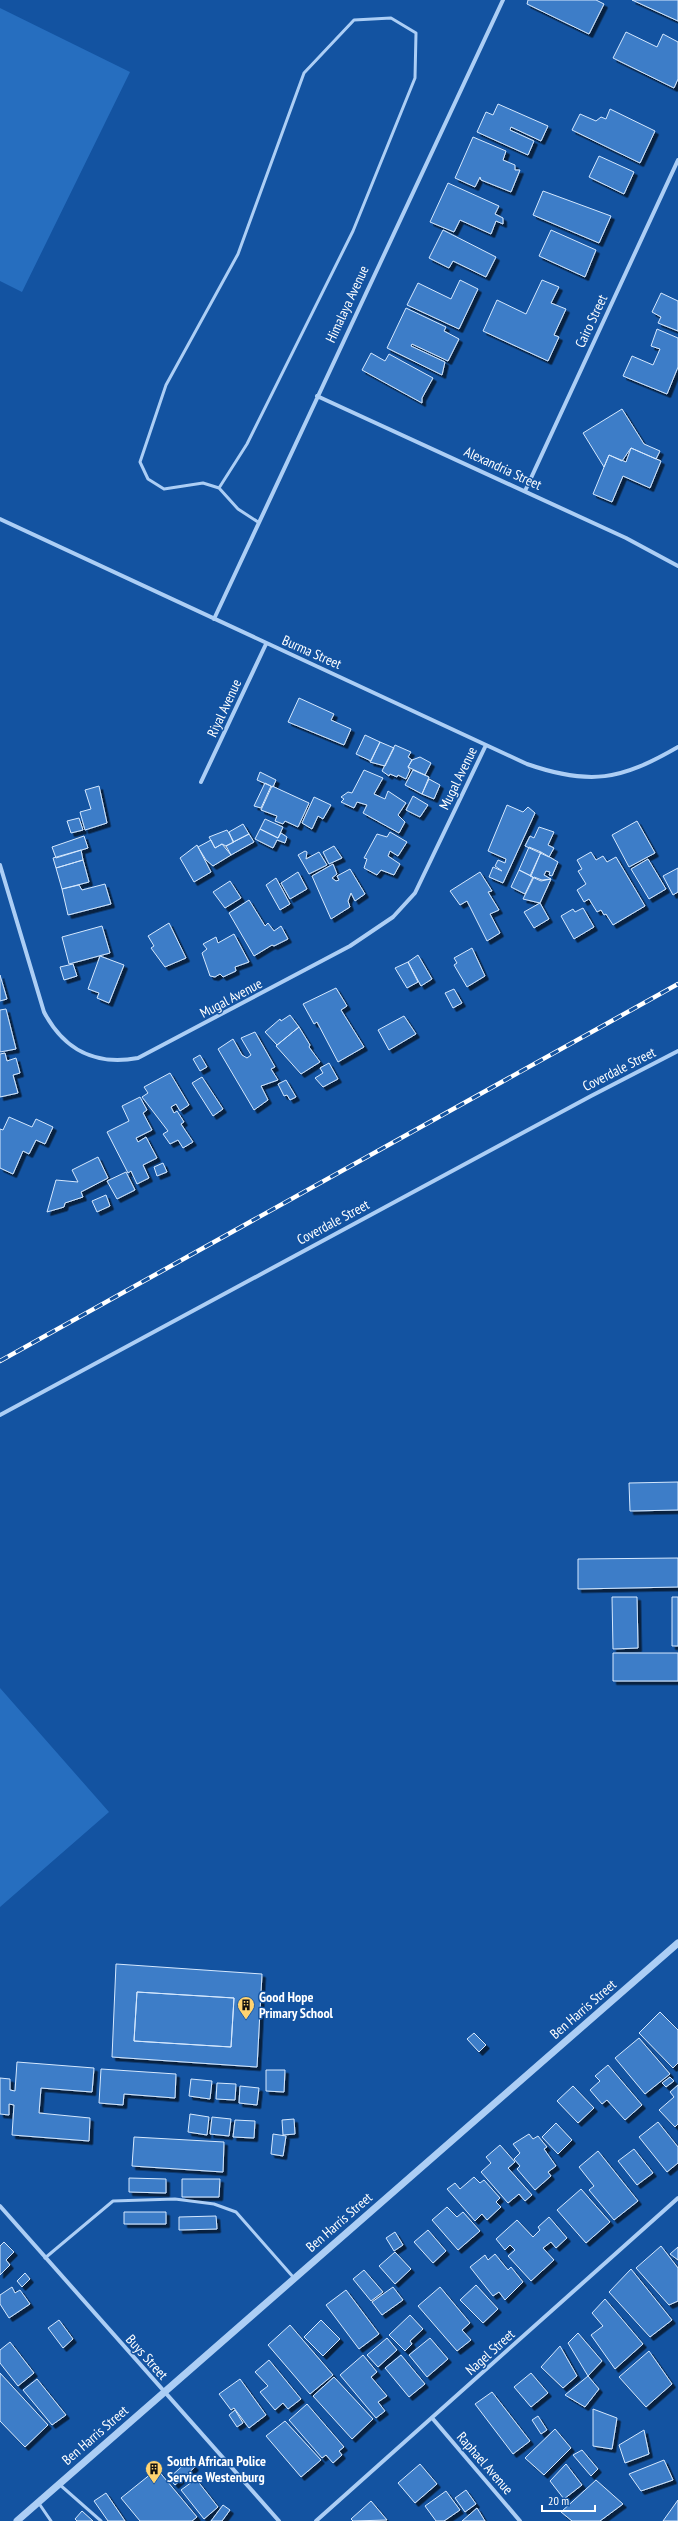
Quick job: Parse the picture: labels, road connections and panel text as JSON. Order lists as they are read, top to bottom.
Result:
{
  "streets": {
    "street": [
      "Himalaya Avenue",
      "Cairo Street",
      "Alexandria Street",
      "Burma Street",
      "Riyal Avenue",
      "Mugal Avenue",
      "Coverdale Street",
      "Ben Harris Street",
      "Nagel Street",
      "Buys Street",
      "Raphael Avenue"
    ]
  },
  "crossings": [
    ["Himalaya Avenue", "Alexandria Street"],
    ["Himalaya Avenue", "Burma Street"],
    ["Cairo Street", "Alexandria Street"],
    ["Burma Street", "Riyal Avenue"],
    ["Burma Street", "Mugal Avenue"],
    ["Ben Harris Street", "Buys Street"],
    ["Nagel Street", "Raphael Avenue"]
  ],
  "places": {
    "building": ["Good Hope Primary School", "South African Police Service Westenburg"]
  },
  "scale_bar": "20 m"
}
